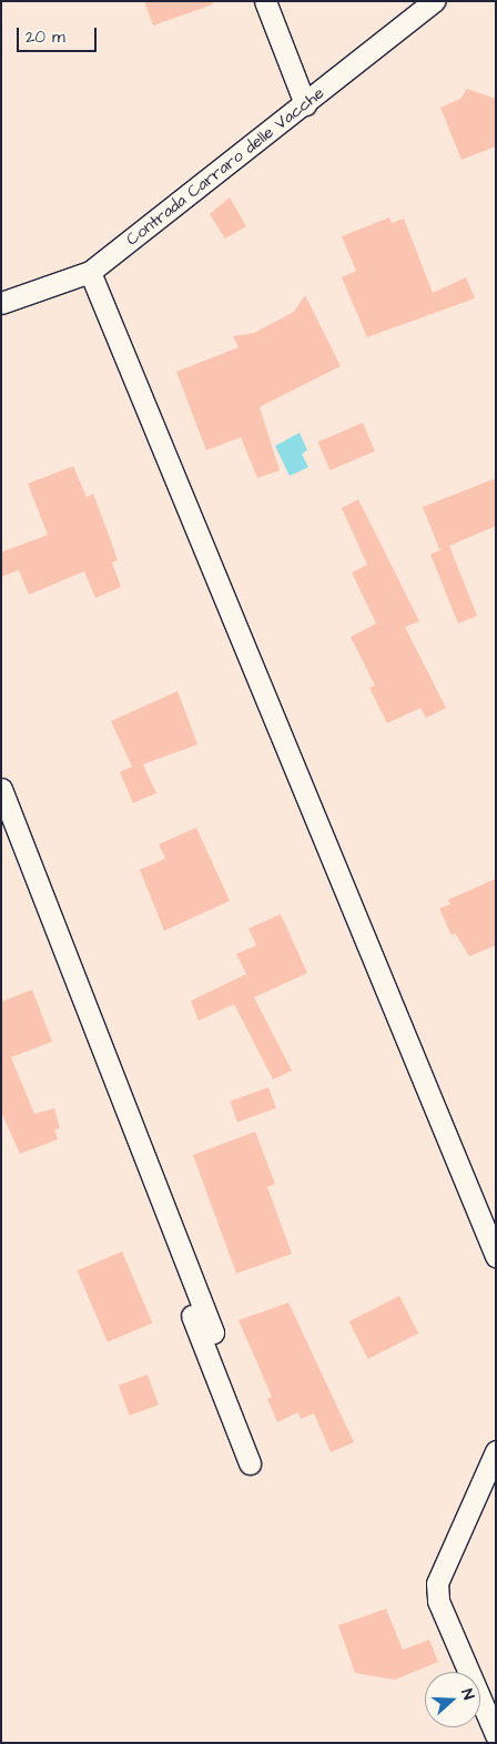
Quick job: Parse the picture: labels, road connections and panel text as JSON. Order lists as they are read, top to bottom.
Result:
{
  "streets": {
    "street": ["Contrada Carraro delle Vacche"]
  },
  "scale_bar": "20 m",
  "north": "right"
}
